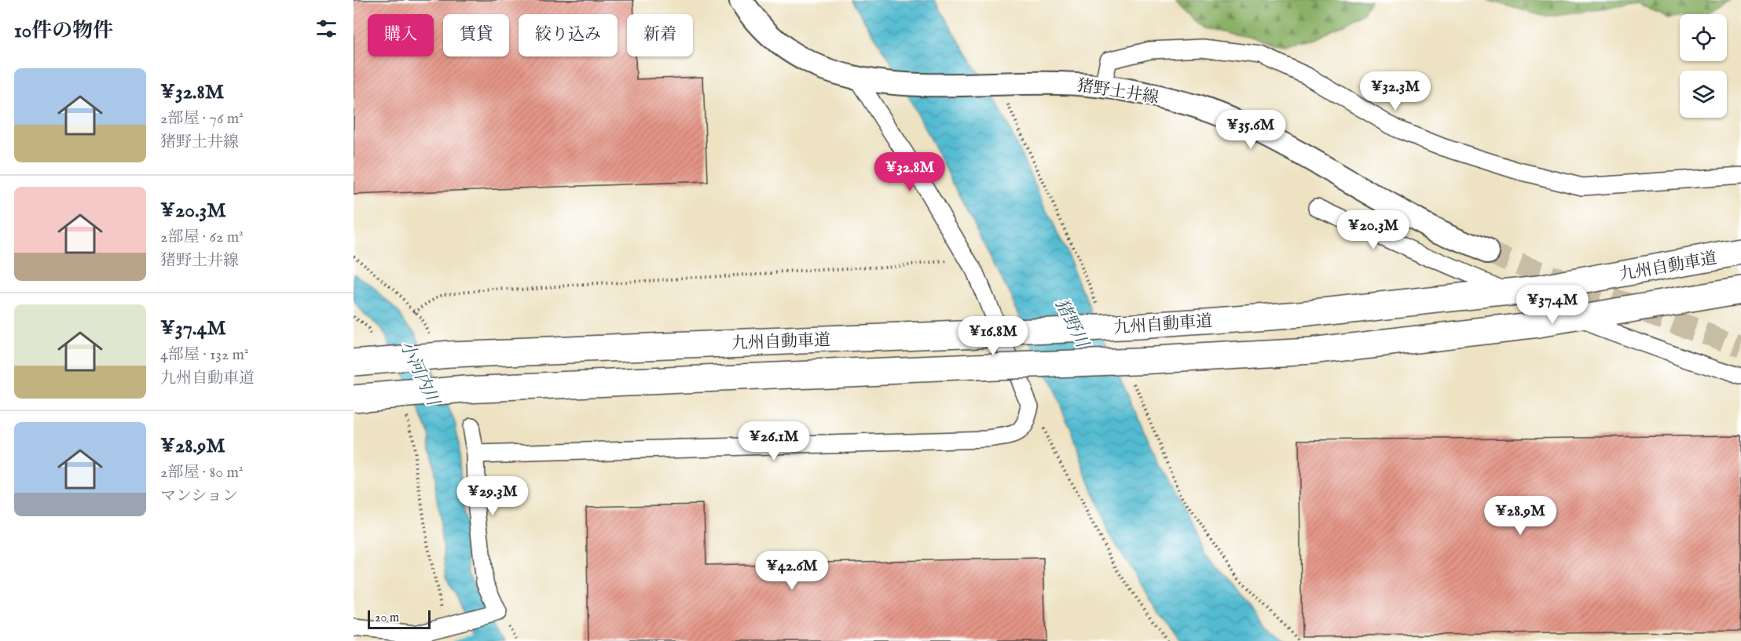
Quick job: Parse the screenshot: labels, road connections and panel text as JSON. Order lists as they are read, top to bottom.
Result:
{
  "streets": {
    "highway": ["九州自動車道"],
    "main road": ["猪野土井線"]
  },
  "water": ["猪野川", "小河内川"],
  "scale_bar": "20 m",
  "page": {
    "heading": "10件の物件",
    "chip": [
      "購入",
      "賃貸",
      "絞り込み",
      "新着"
    ],
    "list": [
      {
        "name": "¥32.8M",
        "note": "2部屋 · 76 m² · 猪野土井線"
      },
      {
        "name": "¥20.3M",
        "note": "2部屋 · 62 m² · 猪野土井線"
      },
      {
        "name": "¥37.4M",
        "note": "4部屋 · 132 m² · 九州自動車道"
      },
      {
        "name": "¥28.9M",
        "note": "2部屋 · 80 m² · マンション"
      }
    ],
    "price": [
      "¥32.3M",
      "¥35.6M",
      "¥32.8M",
      "¥20.3M",
      "¥37.4M",
      "¥16.8M",
      "¥26.1M",
      "¥29.3M",
      "¥28.9M",
      "¥42.6M"
    ],
    "scale": "20 m"
  }
}
